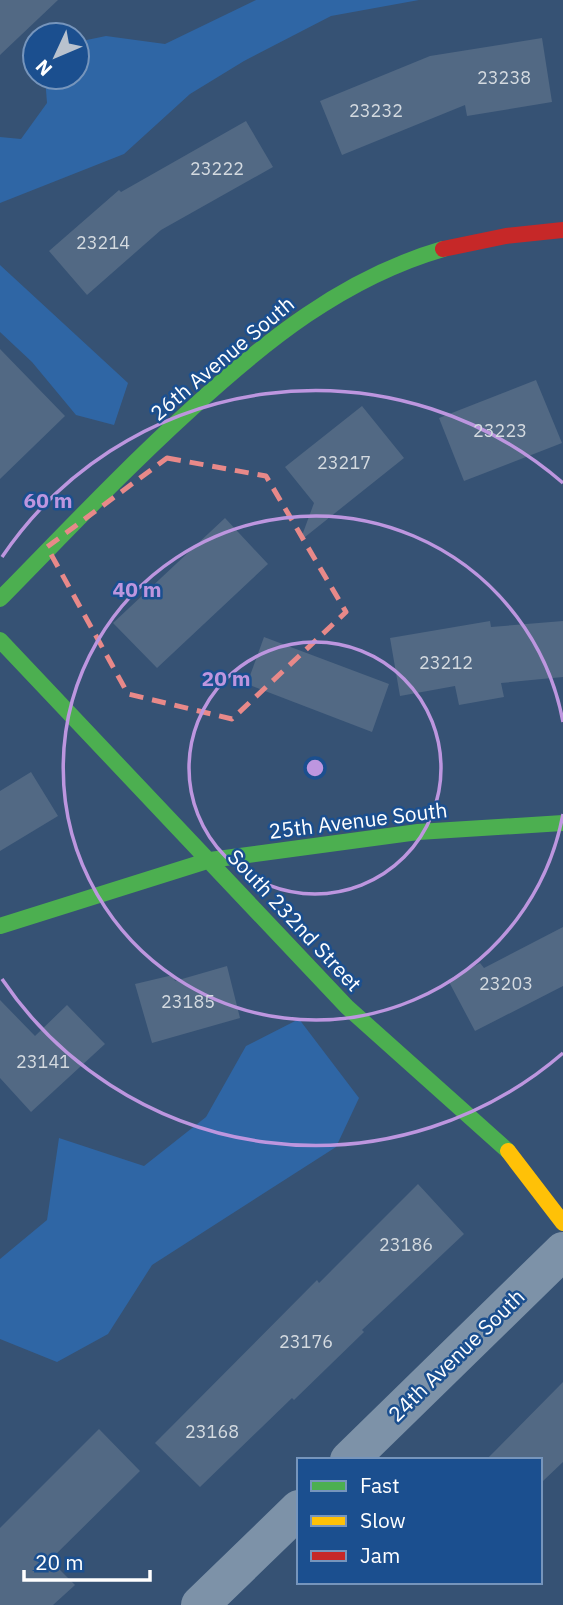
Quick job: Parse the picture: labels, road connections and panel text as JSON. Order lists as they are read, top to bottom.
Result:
{
  "streets": {
    "street": [
      "26th Avenue South",
      "25th Avenue South",
      "South 232nd Street",
      "24th Avenue South"
    ]
  },
  "crossings": [
    ["25th Avenue South", "South 232nd Street"]
  ],
  "house_numbers": [
    "23238",
    "23232",
    "23222",
    "23214",
    "23223",
    "23217",
    "23212",
    "23203",
    "23185",
    "23141",
    "23186",
    "23176",
    "23168"
  ],
  "legend": ["Fast", "Slow", "Jam"],
  "scale_bar": "20 m",
  "north": "bottom left",
  "rings": ["60 m", "40 m", "20 m"]
}
